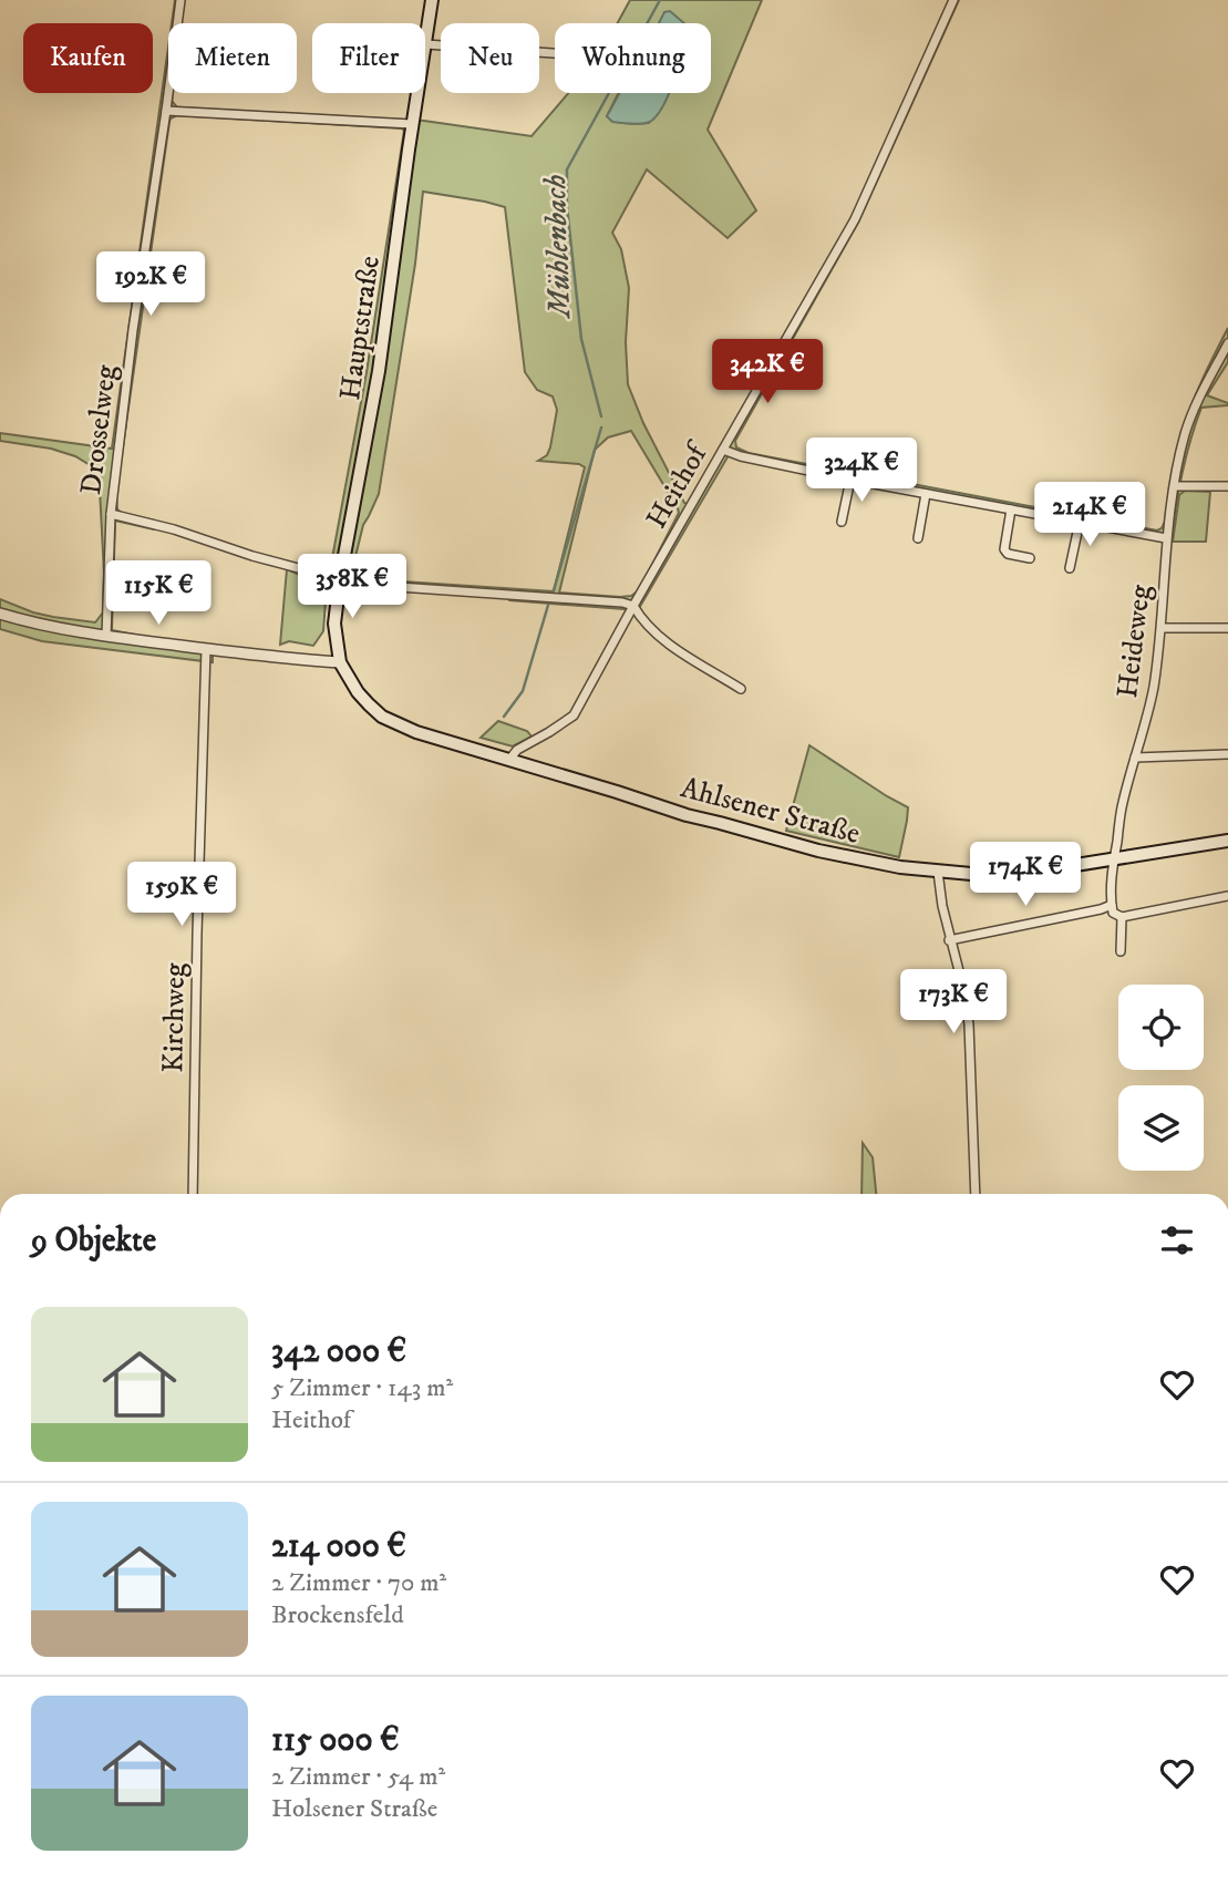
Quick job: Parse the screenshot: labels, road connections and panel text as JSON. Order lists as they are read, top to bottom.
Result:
{
  "streets": {
    "main road": ["Hauptstraße", "Ahlsener Straße"],
    "street": [
      "Drosselweg",
      "Heithof",
      "Heideweg",
      "Kirchweg"
    ]
  },
  "crossings": [
    ["Hauptstraße", "Ahlsener Straße"],
    ["Heithof", "Ahlsener Straße"],
    ["Heideweg", "Ahlsener Straße"]
  ],
  "water": ["Mühlenbach"],
  "page": {
    "chip": [
      "Kaufen",
      "Mieten",
      "Filter",
      "Neu",
      "Wohnung"
    ],
    "price": [
      "192K €",
      "342K €",
      "324K €",
      "214K €",
      "358K €",
      "115K €",
      "174K €",
      "159K €",
      "173K €"
    ],
    "heading": "9 Objekte",
    "list": [
      {
        "name": "342 000 €",
        "note": "5 Zimmer · 143 m² · Heithof"
      },
      {
        "name": "214 000 €",
        "note": "2 Zimmer · 70 m² · Brockensfeld"
      },
      {
        "name": "115 000 €",
        "note": "2 Zimmer · 54 m² · Holsener Straße"
      }
    ]
  }
}
